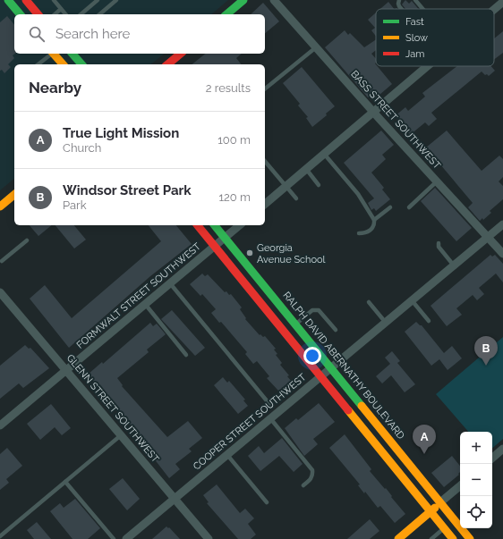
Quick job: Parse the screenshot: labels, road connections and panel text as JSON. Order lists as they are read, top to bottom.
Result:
{
  "streets": {
    "main road": ["RALPH DAVID ABERNATHY BOULEVARD"],
    "street": [
      "BASS STREET SOUTHWEST",
      "FORMWALT STREET SOUTHWEST",
      "GLENN STREET SOUTHWEST",
      "COOPER STREET SOUTHWEST"
    ]
  },
  "crossings": [
    ["BASS STREET SOUTHWEST", "COOPER STREET SOUTHWEST"],
    ["FORMWALT STREET SOUTHWEST", "RALPH DAVID ABERNATHY BOULEVARD"],
    ["FORMWALT STREET SOUTHWEST", "GLENN STREET SOUTHWEST"],
    ["RALPH DAVID ABERNATHY BOULEVARD", "COOPER STREET SOUTHWEST"],
    ["GLENN STREET SOUTHWEST", "COOPER STREET SOUTHWEST"]
  ],
  "places": ["Georgia Avenue School"],
  "legend": ["Fast", "Slow", "Jam"],
  "page": {
    "search": "Search here",
    "heading": ["Nearby", "2 results"],
    "list": [
      {
        "mark": "A",
        "name": "True Light Mission",
        "note": "Church",
        "value": "100 m"
      },
      {
        "mark": "B",
        "name": "Windsor Street Park",
        "note": "Park",
        "value": "120 m"
      }
    ],
    "pins": ["B", "A"],
    "map_buttons": ["+", "−"]
  }
}
